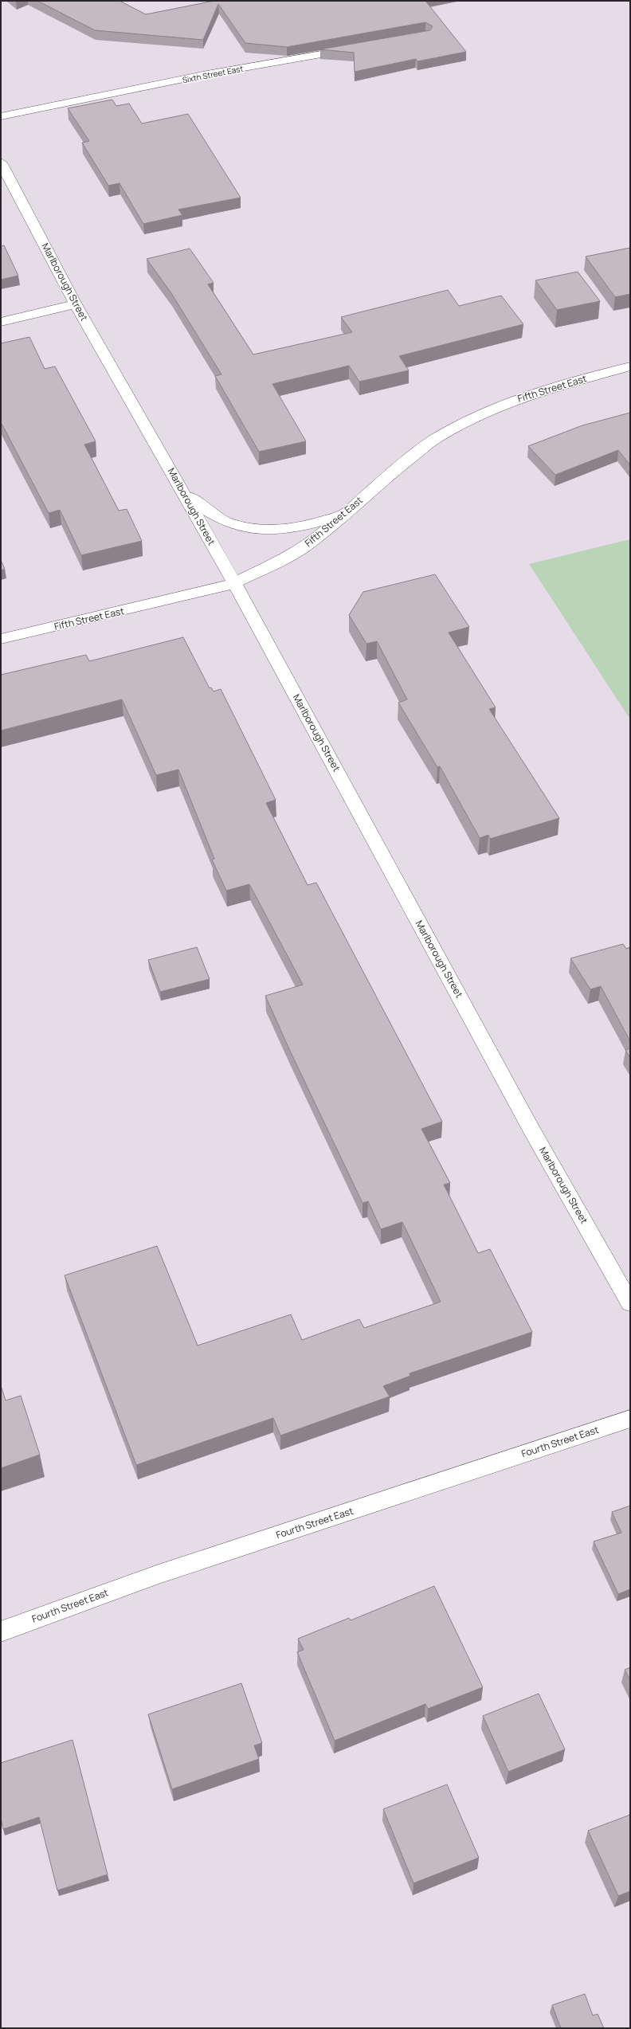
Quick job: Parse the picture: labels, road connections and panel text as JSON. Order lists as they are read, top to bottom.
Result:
{
  "streets": {
    "street": [
      "Sixth Street East",
      "Marlborough Street",
      "Fifth Street East",
      "Fourth Street East"
    ]
  },
  "crossings": [
    ["Marlborough Street", "Fifth Street East"]
  ]
}
